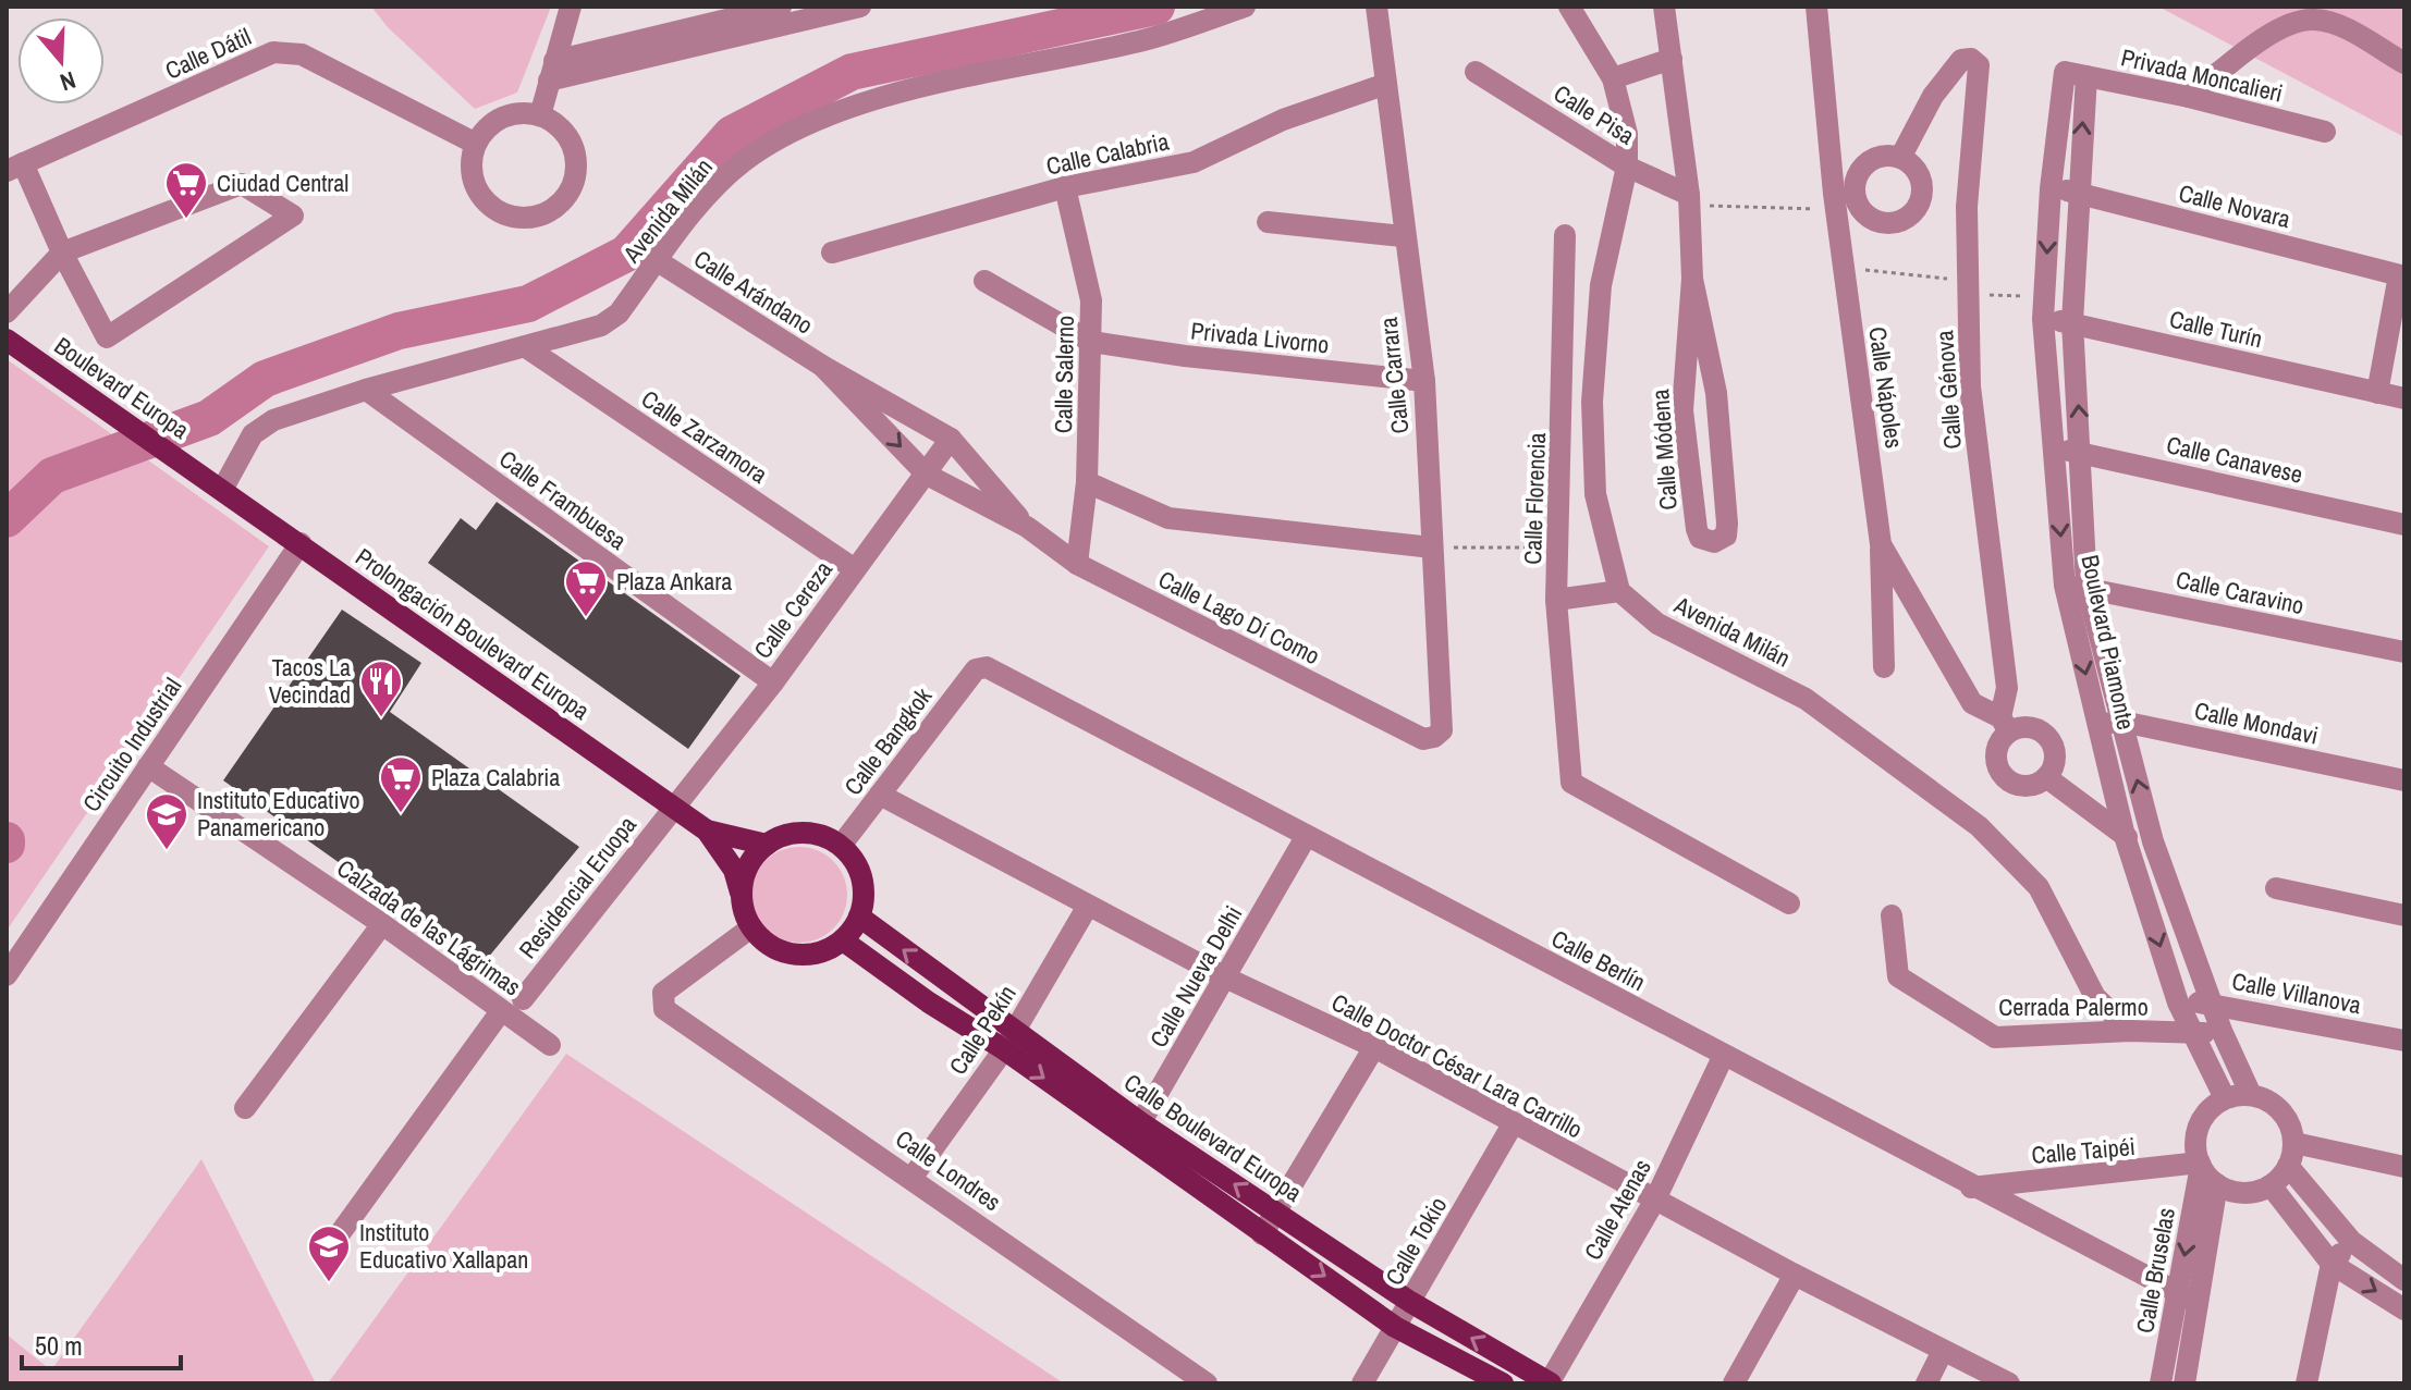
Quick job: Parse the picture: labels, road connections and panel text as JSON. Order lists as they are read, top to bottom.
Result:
{
  "streets": {
    "main road": ["Boulevard Europa", "Prolongación Boulevard Europa", "Calle Boulevard Europa"],
    "street": [
      "Calle Dátil",
      "Privada Moncalieri",
      "Calle Pisa",
      "Calle Calabria",
      "Calle Novara",
      "Avenida Milán",
      "Calle Arándano",
      "Calle Turín",
      "Privada Livorno",
      "Calle Salerno",
      "Calle Carrara",
      "Calle Nápoles",
      "Calle Génova",
      "Calle Zarzamora",
      "Calle Módena",
      "Calle Canavese",
      "Calle Florencia",
      "Calle Frambuesa",
      "Calle Caravino",
      "Calle Cereza",
      "Calle Lago Dí Como",
      "Boulevard Piamonte",
      "Calle Mondavi",
      "Calle Bangkok",
      "Circuito Industrial",
      "Residencial Eruopa",
      "Calzada de las Lágrimas",
      "Calle Berlín",
      "Calle Nueva Delhi",
      "Calle Villanova",
      "Cerrada Palermo",
      "Calle Pekín",
      "Calle Doctor César Lara Carrillo",
      "Calle Taipéi",
      "Calle Londres",
      "Calle Atenas",
      "Calle Tokio",
      "Calle Bruselas"
    ]
  },
  "crossings": [
    ["Privada Moncalieri", "Boulevard Piamonte"],
    ["Calle Pisa", "Calle Módena"],
    ["Calle Calabria", "Calle Salerno"],
    ["Calle Calabria", "Calle Carrara"],
    ["Calle Novara", "Boulevard Piamonte"],
    ["Avenida Milán", "Calle Arándano"],
    ["Avenida Milán", "Boulevard Europa"],
    ["Avenida Milán", "Calle Zarzamora"],
    ["Avenida Milán", "Calle Frambuesa"],
    ["Avenida Milán", "Prolongación Boulevard Europa"],
    ["Avenida Milán", "Cerrada Palermo"],
    ["Calle Arándano", "Calle Cereza"],
    ["Calle Arándano", "Calle Lago Dí Como"],
    ["Calle Turín", "Boulevard Piamonte"],
    ["Privada Livorno", "Calle Salerno"],
    ["Privada Livorno", "Calle Carrara"],
    ["Calle Salerno", "Calle Lago Dí Como"],
    ["Calle Carrara", "Calle Lago Dí Como"],
    ["Boulevard Europa", "Prolongación Boulevard Europa"],
    ["Calle Nápoles", "Calle Génova"],
    ["Calle Zarzamora", "Calle Cereza"],
    ["Calle Canavese", "Boulevard Piamonte"],
    ["Calle Frambuesa", "Calle Cereza"],
    ["Calle Caravino", "Boulevard Piamonte"],
    ["Calle Cereza", "Calle Lago Dí Como"],
    ["Calle Cereza", "Prolongación Boulevard Europa"],
    ["Calle Cereza", "Residencial Eruopa"],
    ["Prolongación Boulevard Europa", "Calle Bangkok"],
    ["Prolongación Boulevard Europa", "Circuito Industrial"],
    ["Prolongación Boulevard Europa", "Residencial Eruopa"],
    ["Prolongación Boulevard Europa", "Calle Boulevard Europa"],
    ["Prolongación Boulevard Europa", "Calle Londres"],
    ["Boulevard Piamonte", "Calle Mondavi"],
    ["Boulevard Piamonte", "Calle Villanova"],
    ["Boulevard Piamonte", "Cerrada Palermo"],
    ["Boulevard Piamonte", "Calle Taipéi"],
    ["Boulevard Piamonte", "Calle Bruselas"],
    ["Calle Bangkok", "Calle Berlín"],
    ["Calle Bangkok", "Calle Doctor César Lara Carrillo"],
    ["Calle Bangkok", "Calle Boulevard Europa"],
    ["Calle Bangkok", "Calle Londres"],
    ["Circuito Industrial", "Calzada de las Lágrimas"],
    ["Calle Berlín", "Calle Nueva Delhi"],
    ["Calle Berlín", "Calle Taipéi"],
    ["Calle Berlín", "Calle Atenas"],
    ["Calle Berlín", "Calle Bruselas"],
    ["Calle Nueva Delhi", "Calle Doctor César Lara Carrillo"],
    ["Calle Nueva Delhi", "Calle Boulevard Europa"],
    ["Calle Pekín", "Calle Doctor César Lara Carrillo"],
    ["Calle Pekín", "Calle Boulevard Europa"],
    ["Calle Pekín", "Calle Londres"],
    ["Calle Doctor César Lara Carrillo", "Calle Atenas"],
    ["Calle Doctor César Lara Carrillo", "Calle Tokio"],
    ["Calle Boulevard Europa", "Calle Londres"],
    ["Calle Boulevard Europa", "Calle Atenas"],
    ["Calle Boulevard Europa", "Calle Tokio"],
    ["Calle Taipéi", "Calle Bruselas"]
  ],
  "places": {
    "supermarket": ["Ciudad Central", "Plaza Ankara", "Plaza Calabria"],
    "restaurant": ["Tacos La Vecindad"],
    "school or university": ["Instituto Educativo Panamericano", "Instituto Educativo Xallapan"]
  },
  "scale_bar": "50 m",
  "north": "bottom"
}
